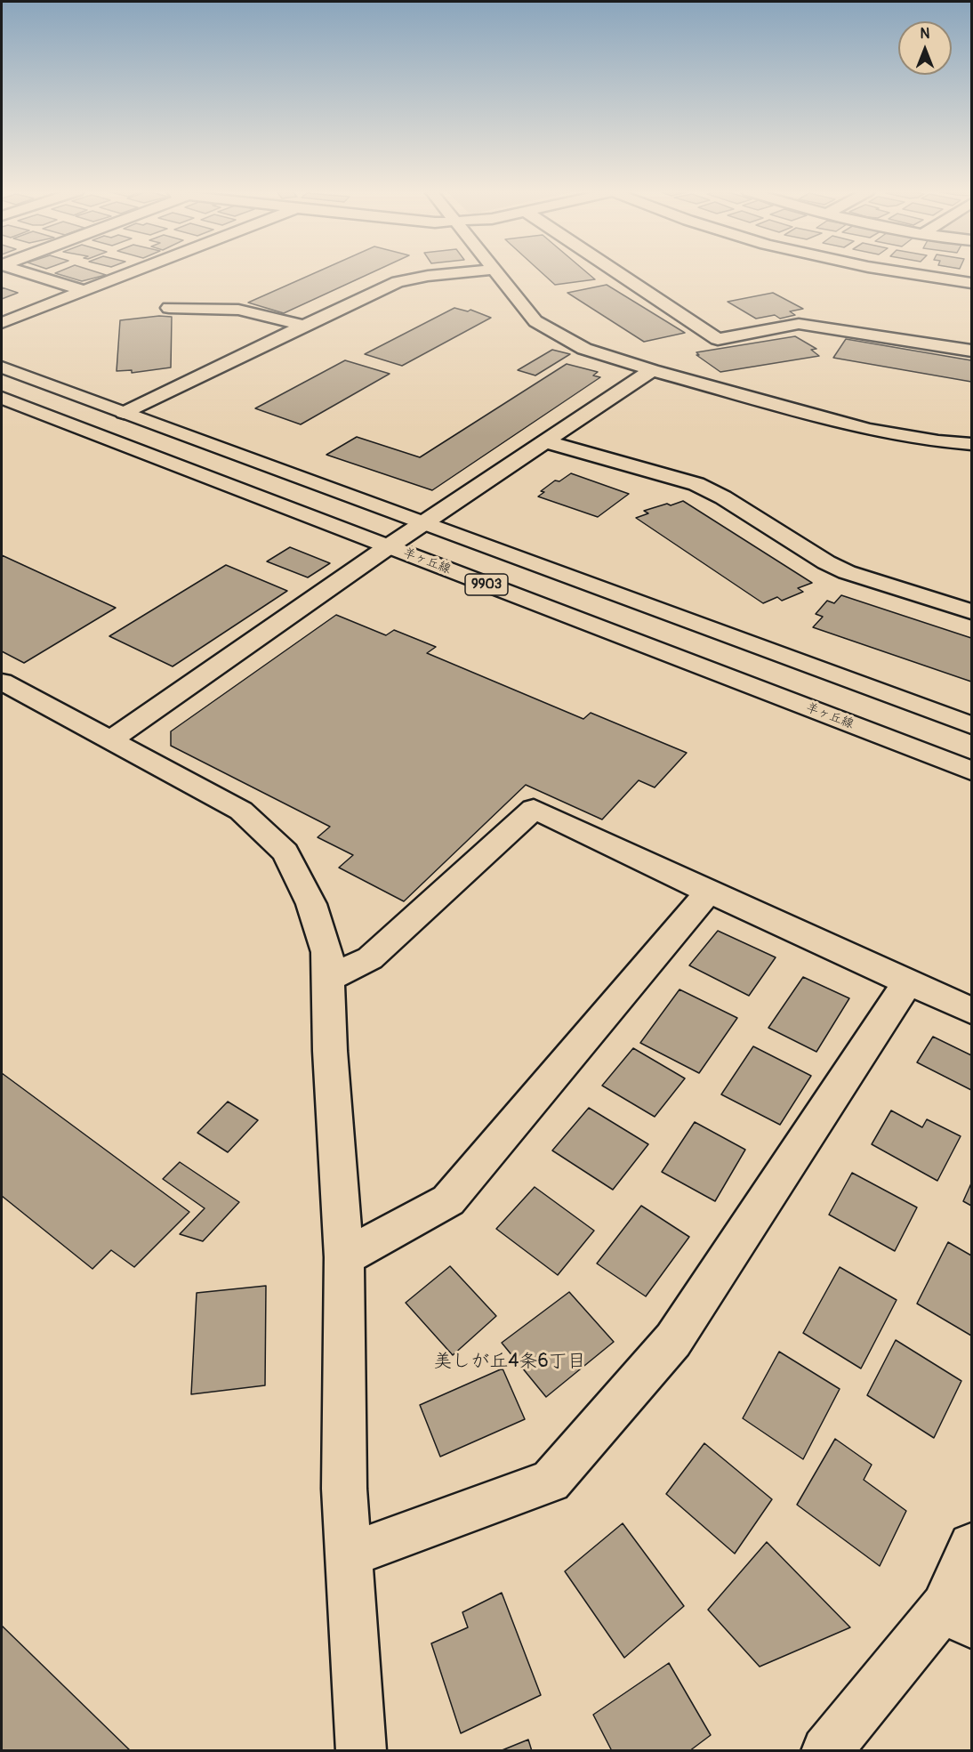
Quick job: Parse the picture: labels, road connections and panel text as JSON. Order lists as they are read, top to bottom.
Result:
{
  "streets": {
    "street": ["羊ヶ丘線", "9903"]
  },
  "districts": ["美しが丘4条6丁目"],
  "north": "top"
}
